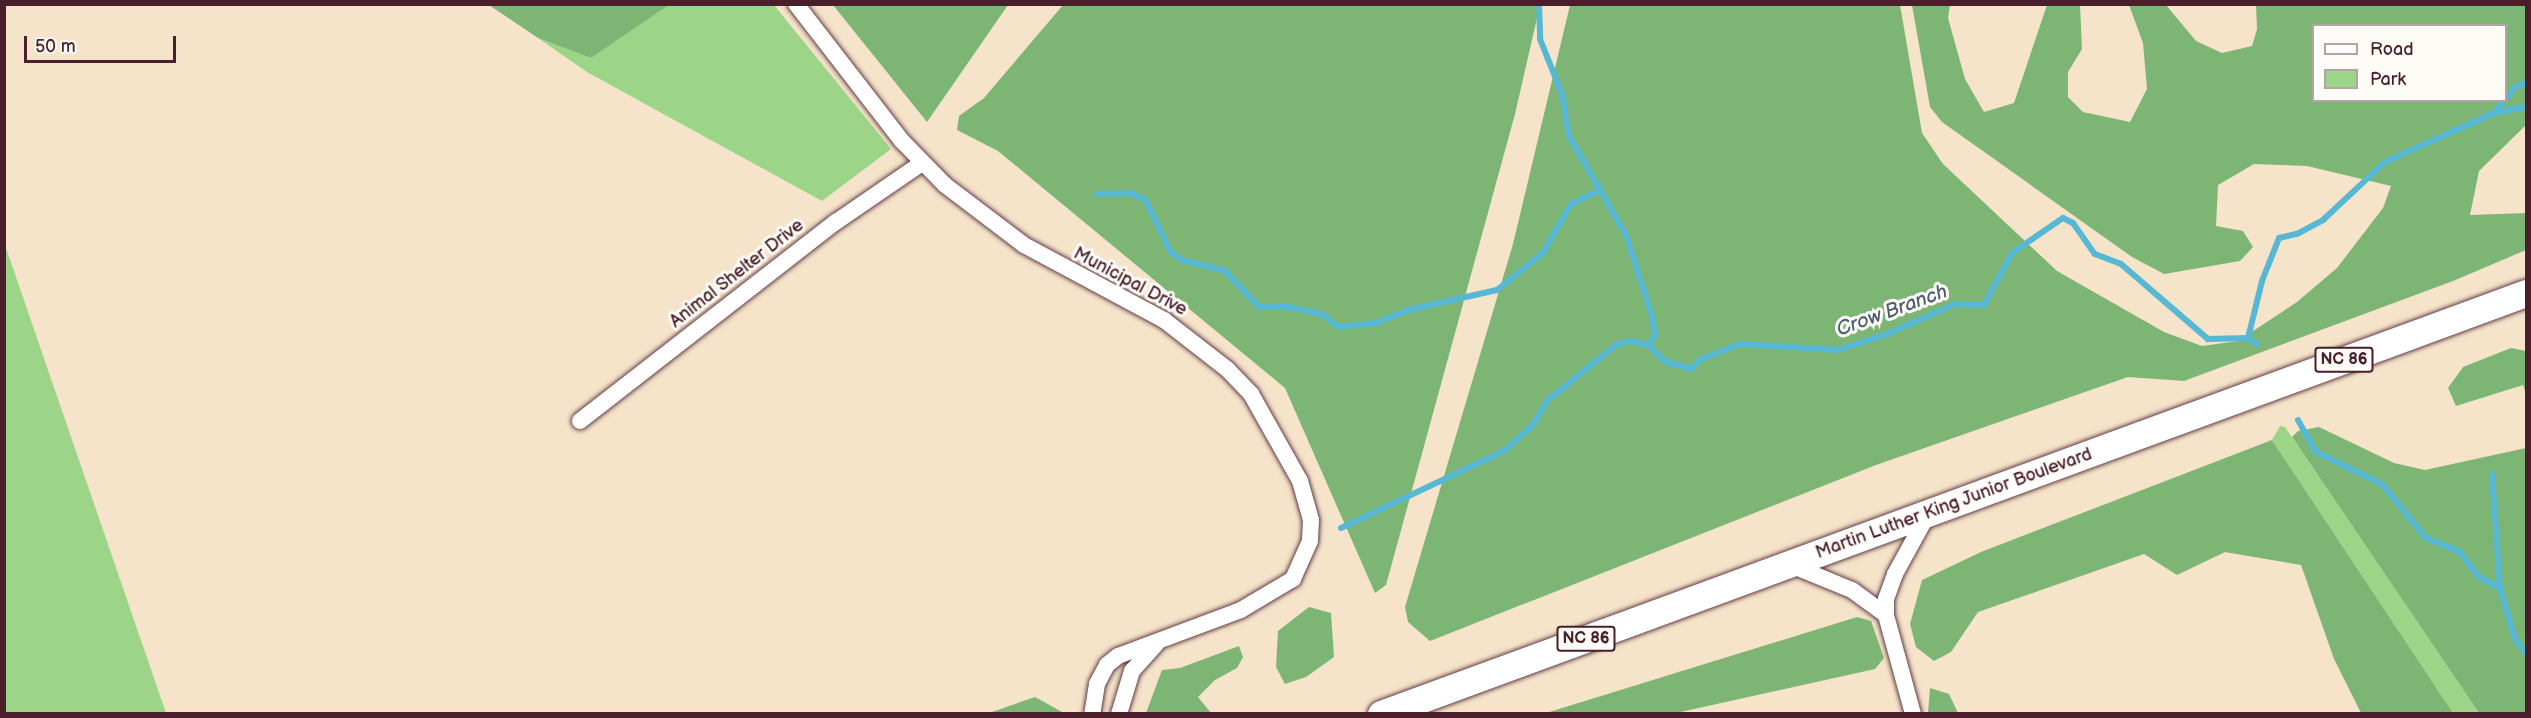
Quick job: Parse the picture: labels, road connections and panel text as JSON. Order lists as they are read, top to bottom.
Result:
{
  "streets": {
    "main road": ["NC 86", "Martin Luther King Junior Boulevard"],
    "street": ["Animal Shelter Drive", "Municipal Drive"]
  },
  "crossings": [
    ["Animal Shelter Drive", "Municipal Drive"]
  ],
  "water": ["Crow Branch"],
  "legend": ["Road", "Park"],
  "scale_bar": "50 m"
}
